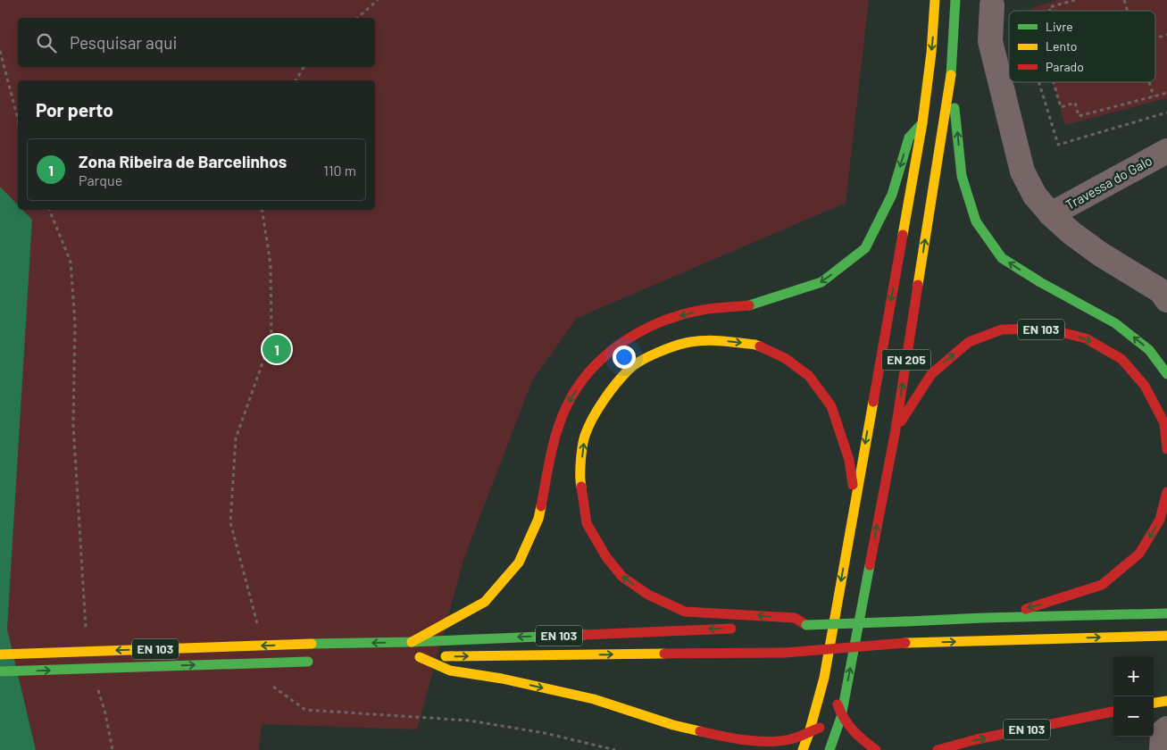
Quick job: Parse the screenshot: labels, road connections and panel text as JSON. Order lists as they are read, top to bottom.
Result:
{
  "streets": {
    "main road": ["EN 103", "EN 205"],
    "street": ["Travessa do Galo"]
  },
  "crossings": [
    ["EN 103", "EN 205"]
  ],
  "legend": ["Livre", "Lento", "Parado"],
  "page": {
    "search": "Pesquisar aqui",
    "heading": "Por perto",
    "list": [
      {
        "mark": "1",
        "name": "Zona Ribeira de Barcelinhos",
        "note": "Parque",
        "value": "110 m"
      }
    ],
    "pins": "1",
    "map_buttons": ["+", "−"]
  }
}
